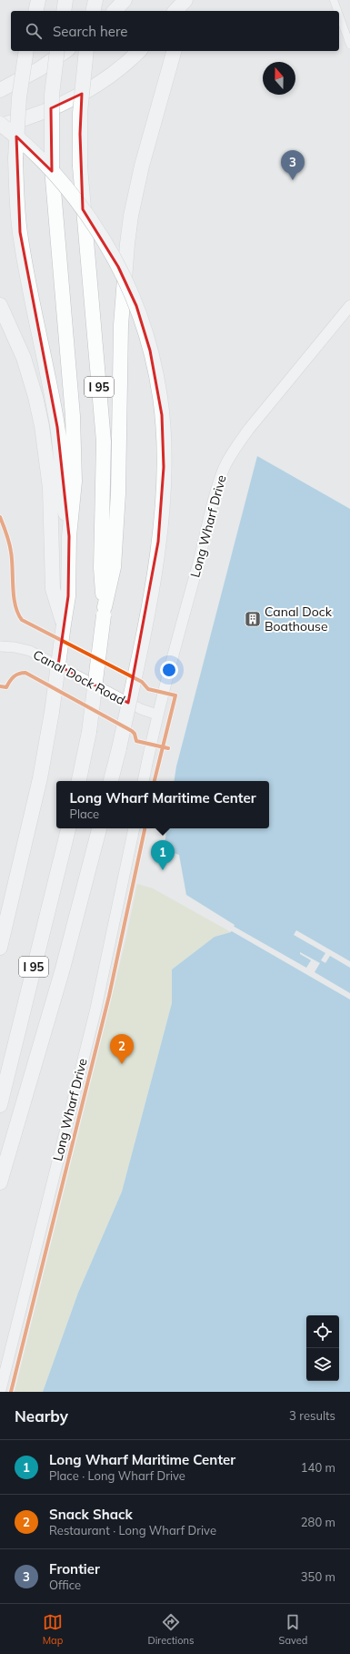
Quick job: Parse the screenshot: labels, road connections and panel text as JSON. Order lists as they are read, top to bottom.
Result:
{
  "streets": {
    "highway": ["I 95"],
    "main road": ["Long Wharf Drive"],
    "street": ["Canal Dock Road"]
  },
  "crossings": [
    ["Long Wharf Drive", "Canal Dock Road"]
  ],
  "places": {
    "building": ["Canal Dock Boathouse"]
  },
  "north": "top",
  "page": {
    "search": "Search here",
    "pins": ["3", "1", "2"],
    "popup": ["Long Wharf Maritime Center", "Place"],
    "heading": ["Nearby", "3 results"],
    "list": [
      {
        "mark": "1",
        "name": "Long Wharf Maritime Center",
        "note": "Place · Long Wharf Drive",
        "value": "140 m"
      },
      {
        "mark": "2",
        "name": "Snack Shack",
        "note": "Restaurant · Long Wharf Drive",
        "value": "280 m"
      },
      {
        "mark": "3",
        "name": "Frontier",
        "note": "Office",
        "value": "350 m"
      }
    ],
    "nav": ["Map", "Directions", "Saved"]
  }
}
